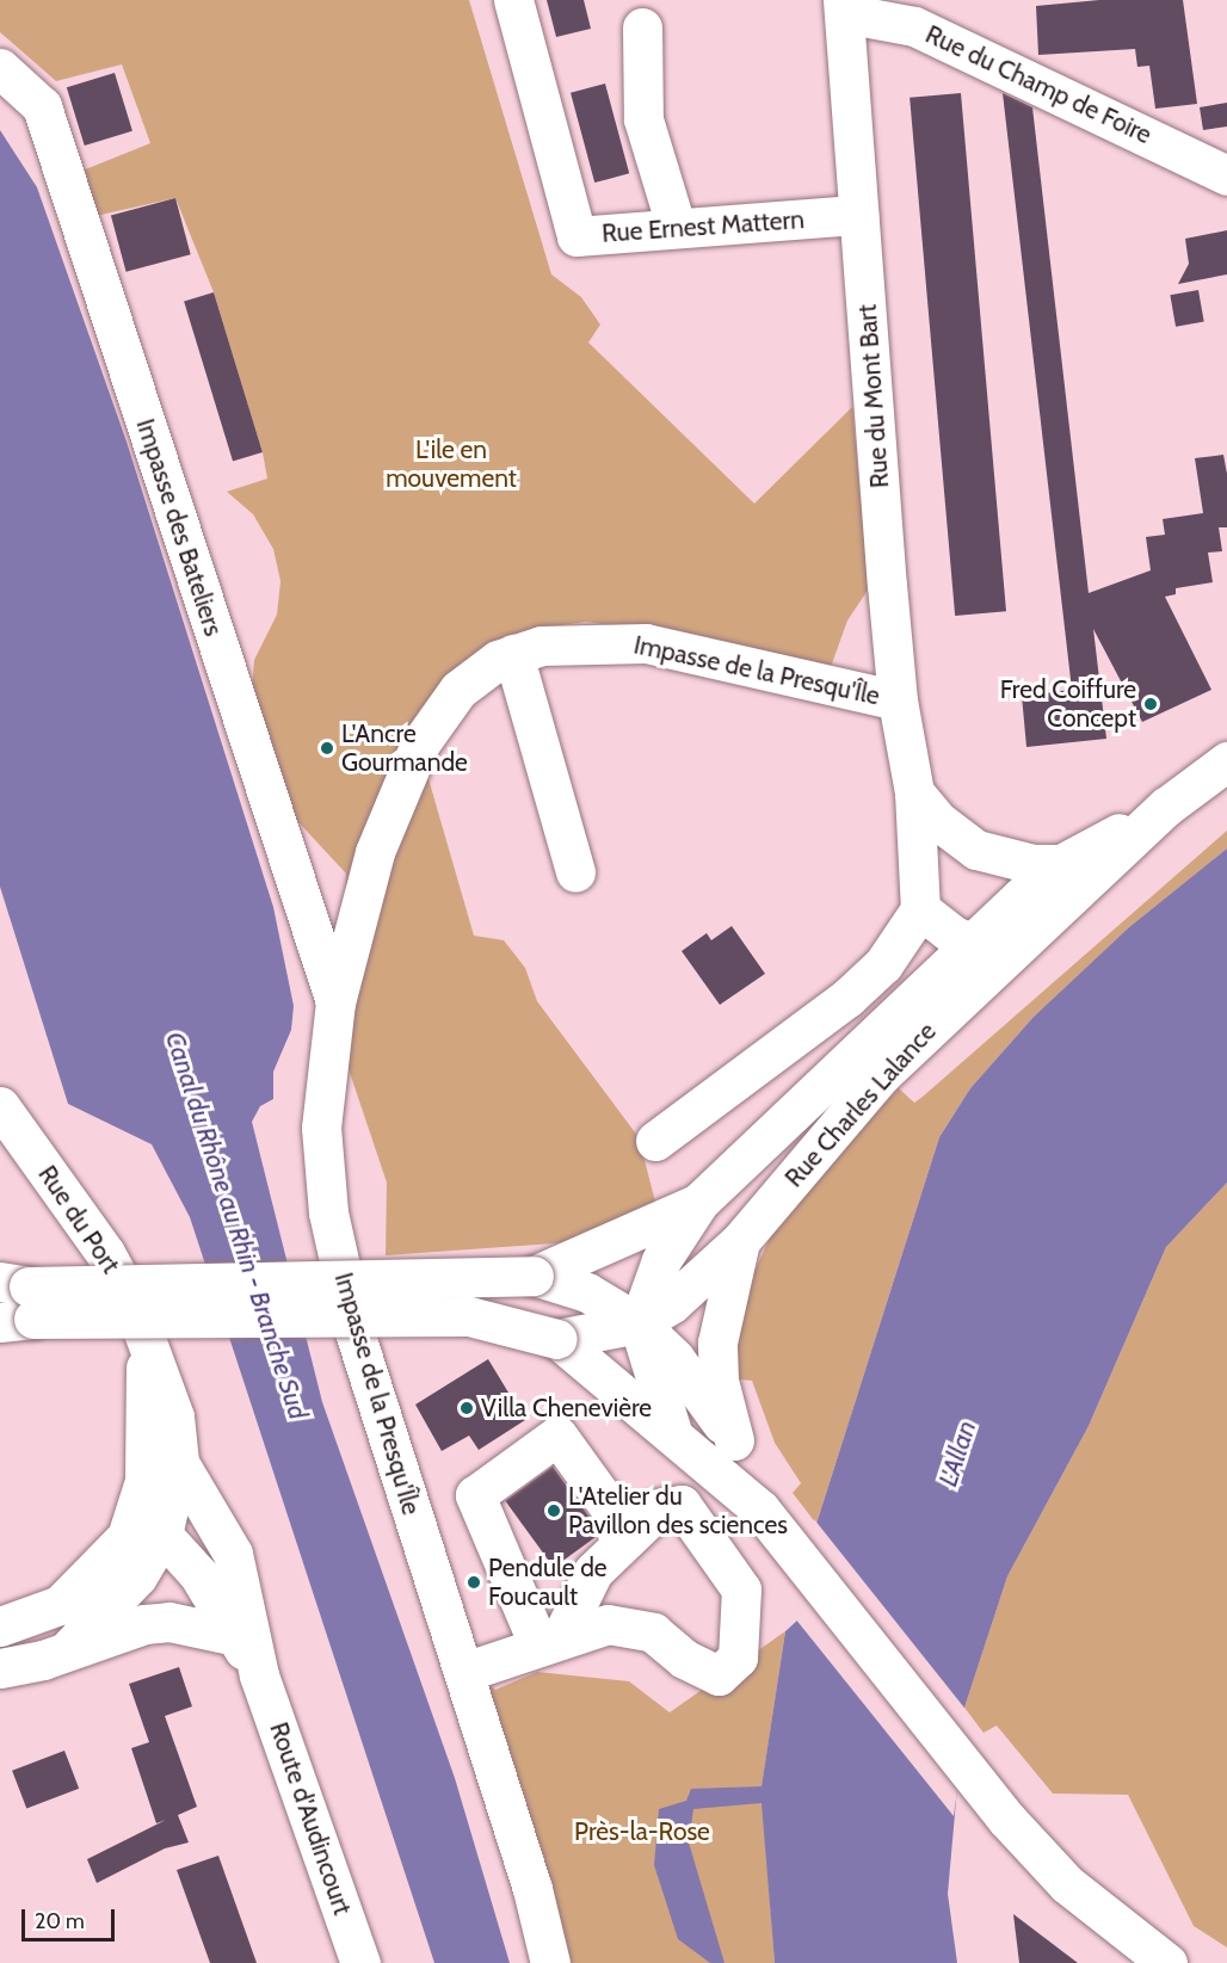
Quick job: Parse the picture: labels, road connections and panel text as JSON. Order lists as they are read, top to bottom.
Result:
{
  "streets": {
    "main road": [
      "Rue du Champ de Foire",
      "Rue Ernest Mattern",
      "Rue du Mont Bart",
      "Impasse des Bateliers",
      "Impasse de la Presqu'Île",
      "Rue Charles Lalance",
      "Rue du Port",
      "Route d'Audincourt"
    ]
  },
  "crossings": [
    ["Rue du Champ de Foire", "Rue du Mont Bart"],
    ["Rue Ernest Mattern", "Rue du Mont Bart"],
    ["Rue du Mont Bart", "Impasse de la Presqu'Île"],
    ["Rue du Mont Bart", "Rue Charles Lalance"],
    ["Impasse des Bateliers", "Impasse de la Presqu'Île"]
  ],
  "water": ["Canal du Rhône au Rhin - Branche Sud", "L'Allan"],
  "parks": ["L'ile en mouvement", "Près-la-Rose"],
  "places": [
    "Fred Coiffure Concept",
    "L'Ancre Gourmande",
    "Villa Chenevière",
    "L'Atelier du Pavillon des sciences",
    "Pendule de Foucault"
  ],
  "scale_bar": "20 m"
}
